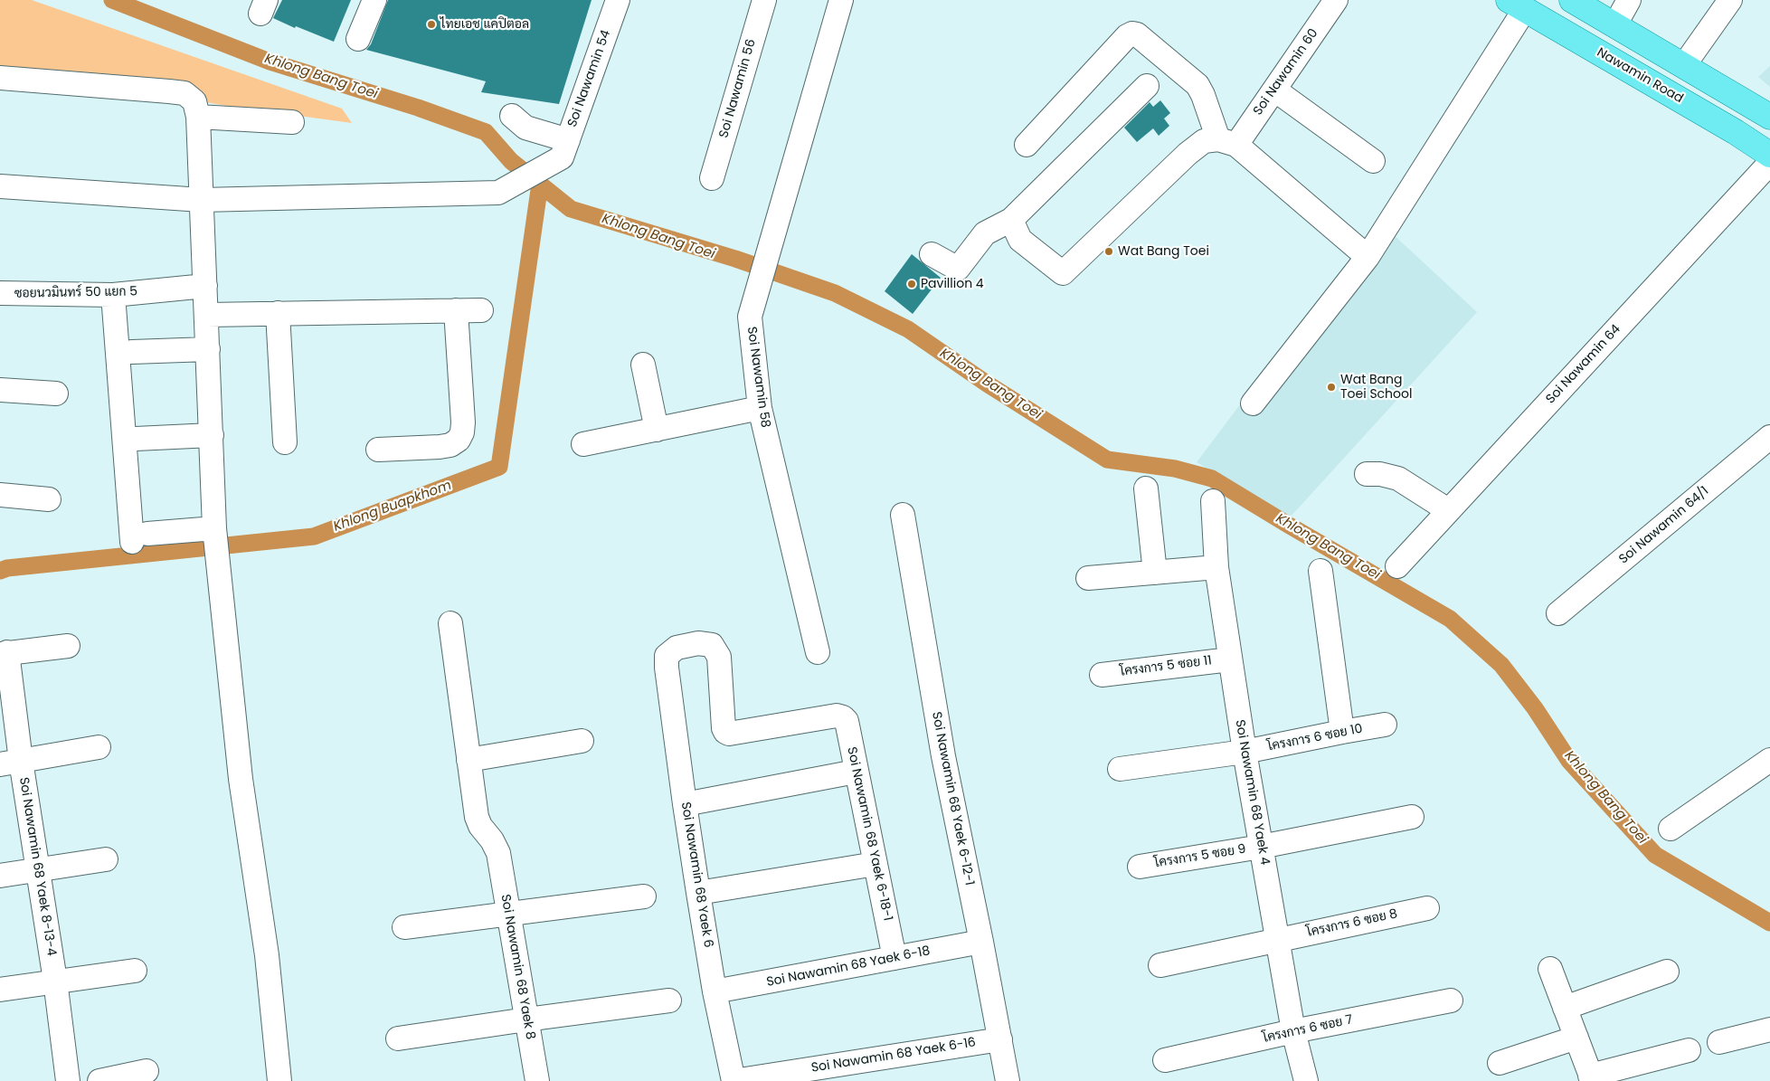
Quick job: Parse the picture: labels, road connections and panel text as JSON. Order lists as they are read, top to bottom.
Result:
{
  "streets": {
    "main road": ["Nawamin Road"],
    "street": [
      "Soi Nawamin 60",
      "Soi Nawamin 54",
      "Soi Nawamin 56",
      "ซอยนวมินทร์ 50 แยก 5",
      "Soi Nawamin 64",
      "Soi Nawamin 58",
      "Soi Nawamin 64/1",
      "โครงการ 5 ซอย 11",
      "โครงการ 6 ซอย 10",
      "Soi Nawamin 68 Yaek 4",
      "Soi Nawamin 68 Yaek 6-12-1",
      "Soi Nawamin 68 Yaek 6-18-1",
      "โครงการ 5 ซอย 9",
      "Soi Nawamin 68 Yaek 8-13-4",
      "Soi Nawamin 68 Yaek 6",
      "โครงการ 6 ซอย 8",
      "Soi Nawamin 68 Yaek 8",
      "Soi Nawamin 68 Yaek 6-18",
      "โครงการ 6 ซอย 7",
      "Soi Nawamin 68 Yaek 6-16"
    ]
  },
  "crossings": [
    ["โครงการ 5 ซอย 11", "Soi Nawamin 68 Yaek 4"],
    ["โครงการ 6 ซอย 10", "Soi Nawamin 68 Yaek 4"],
    ["Soi Nawamin 68 Yaek 4", "โครงการ 5 ซอย 9"],
    ["Soi Nawamin 68 Yaek 4", "โครงการ 6 ซอย 8"],
    ["Soi Nawamin 68 Yaek 4", "โครงการ 6 ซอย 7"],
    ["Soi Nawamin 68 Yaek 6-12-1", "Soi Nawamin 68 Yaek 6-18"],
    ["Soi Nawamin 68 Yaek 6-12-1", "Soi Nawamin 68 Yaek 6-16"],
    ["Soi Nawamin 68 Yaek 6-18-1", "Soi Nawamin 68 Yaek 6"],
    ["Soi Nawamin 68 Yaek 6-18-1", "Soi Nawamin 68 Yaek 6-18"],
    ["Soi Nawamin 68 Yaek 6", "Soi Nawamin 68 Yaek 6-18"],
    ["Soi Nawamin 68 Yaek 6", "Soi Nawamin 68 Yaek 6-16"]
  ],
  "water": ["Khlong Bang Toei", "Khlong Buapkhom"],
  "places": [
    "ไทยเอช แคปิตอล",
    "Wat Bang Toei",
    "Pavillion 4",
    "Wat Bang Toei School"
  ]
}
